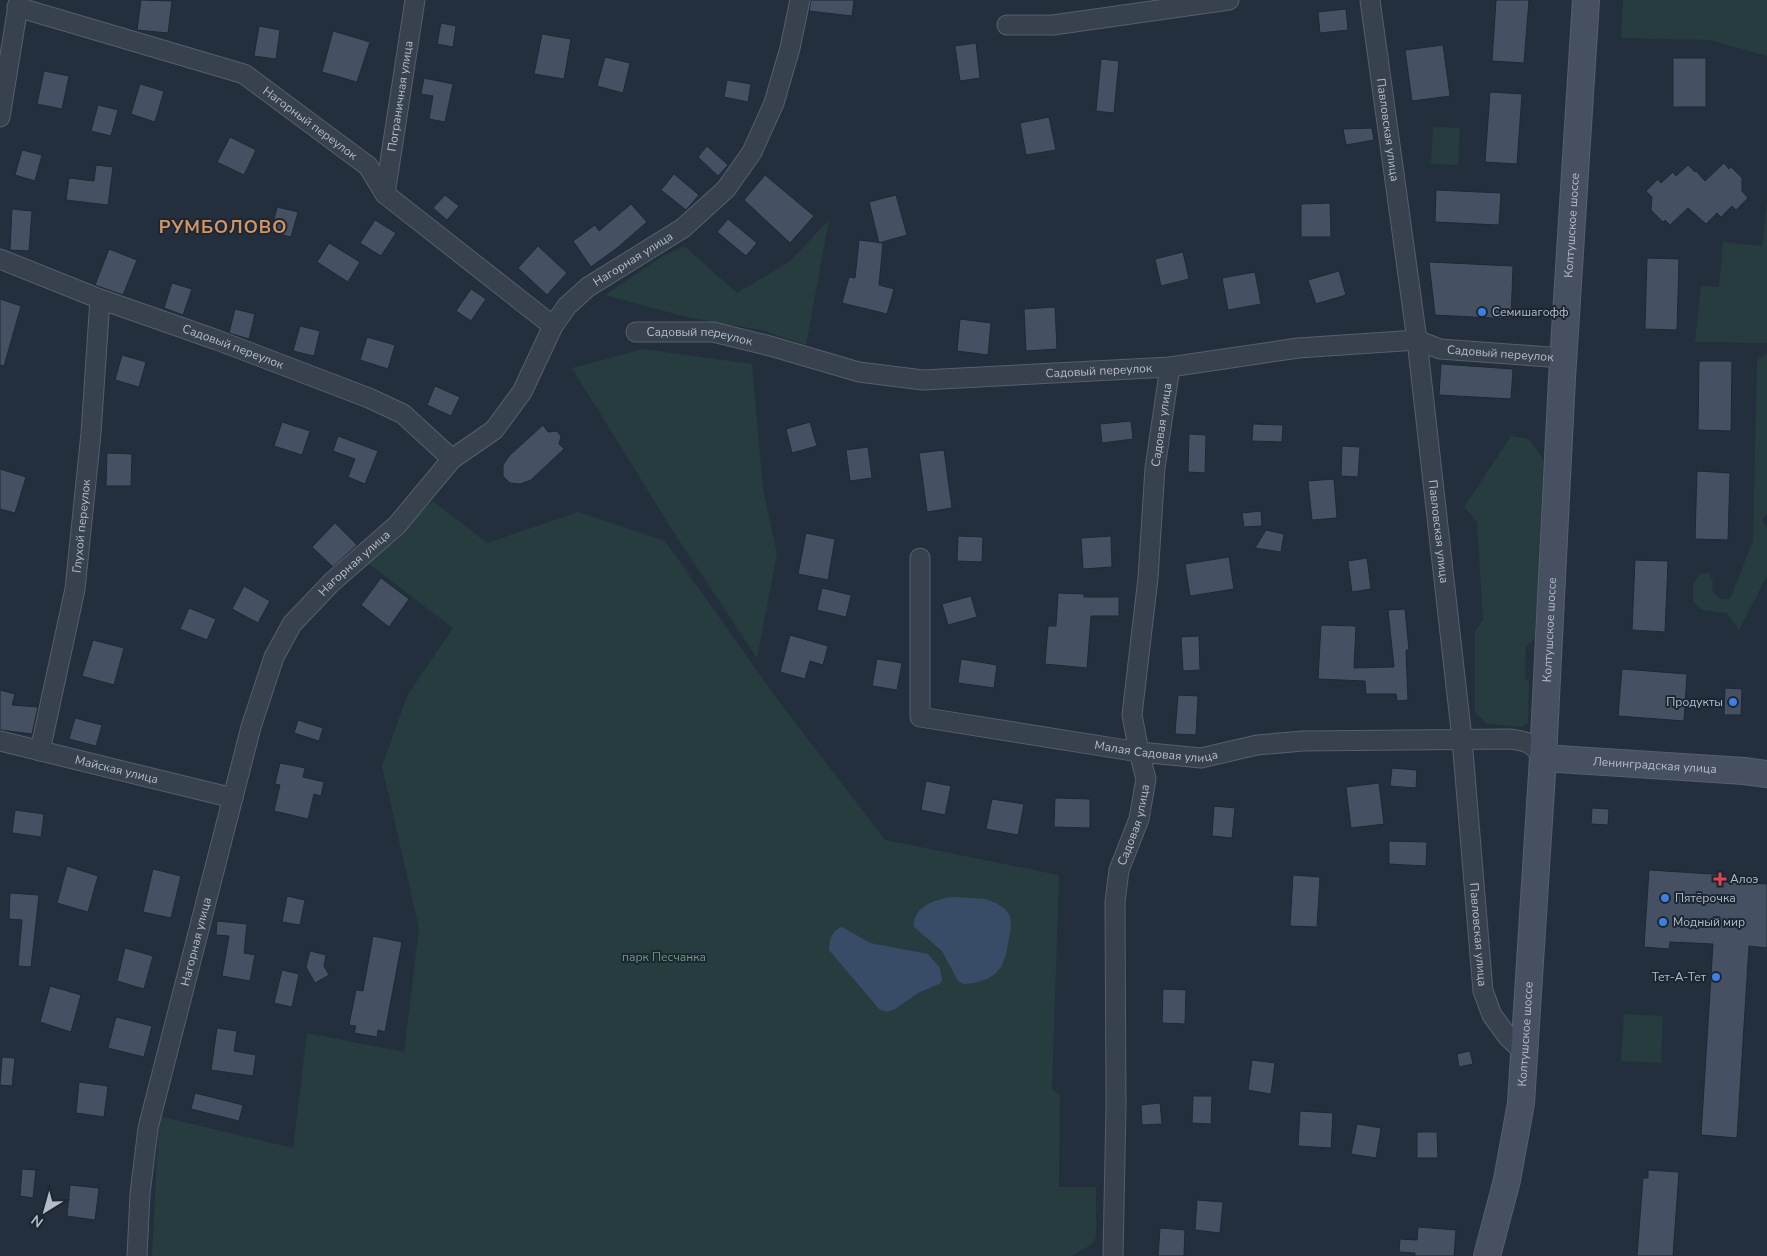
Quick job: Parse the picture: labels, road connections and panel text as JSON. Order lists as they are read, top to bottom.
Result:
{
  "streets": {
    "main road": ["Колтушское шоссе", "Ленинградская улица"],
    "street": [
      "Пограничная улица",
      "Нагорный переулок",
      "Павловская улица",
      "Нагорная улица",
      "Садовый переулок",
      "Садовая улица",
      "Глухой переулок",
      "Малая Садовая улица",
      "Майская улица"
    ]
  },
  "crossings": [
    ["Пограничная улица", "Нагорный переулок"],
    ["Нагорный переулок", "Нагорная улица"],
    ["Павловская улица", "Колтушское шоссе"],
    ["Павловская улица", "Садовый переулок"],
    ["Павловская улица", "Малая Садовая улица"],
    ["Колтушское шоссе", "Садовый переулок"],
    ["Колтушское шоссе", "Малая Садовая улица"],
    ["Колтушское шоссе", "Ленинградская улица"],
    ["Нагорная улица", "Садовый переулок"],
    ["Нагорная улица", "Майская улица"],
    ["Садовый переулок", "Садовая улица"],
    ["Садовый переулок", "Глухой переулок"],
    ["Садовая улица", "Малая Садовая улица"],
    ["Глухой переулок", "Майская улица"],
    ["Малая Садовая улица", "Ленинградская улица"]
  ],
  "districts": ["РУМБОЛОВО"],
  "parks": ["парк Песчанка"],
  "places": {
    "other": [
      "Семишагофф",
      "Продукты",
      "Пятёрочка",
      "Модный мир",
      "Тет-А-Тет"
    ],
    "health": ["Алоэ"]
  },
  "north": "bottom left"
}
